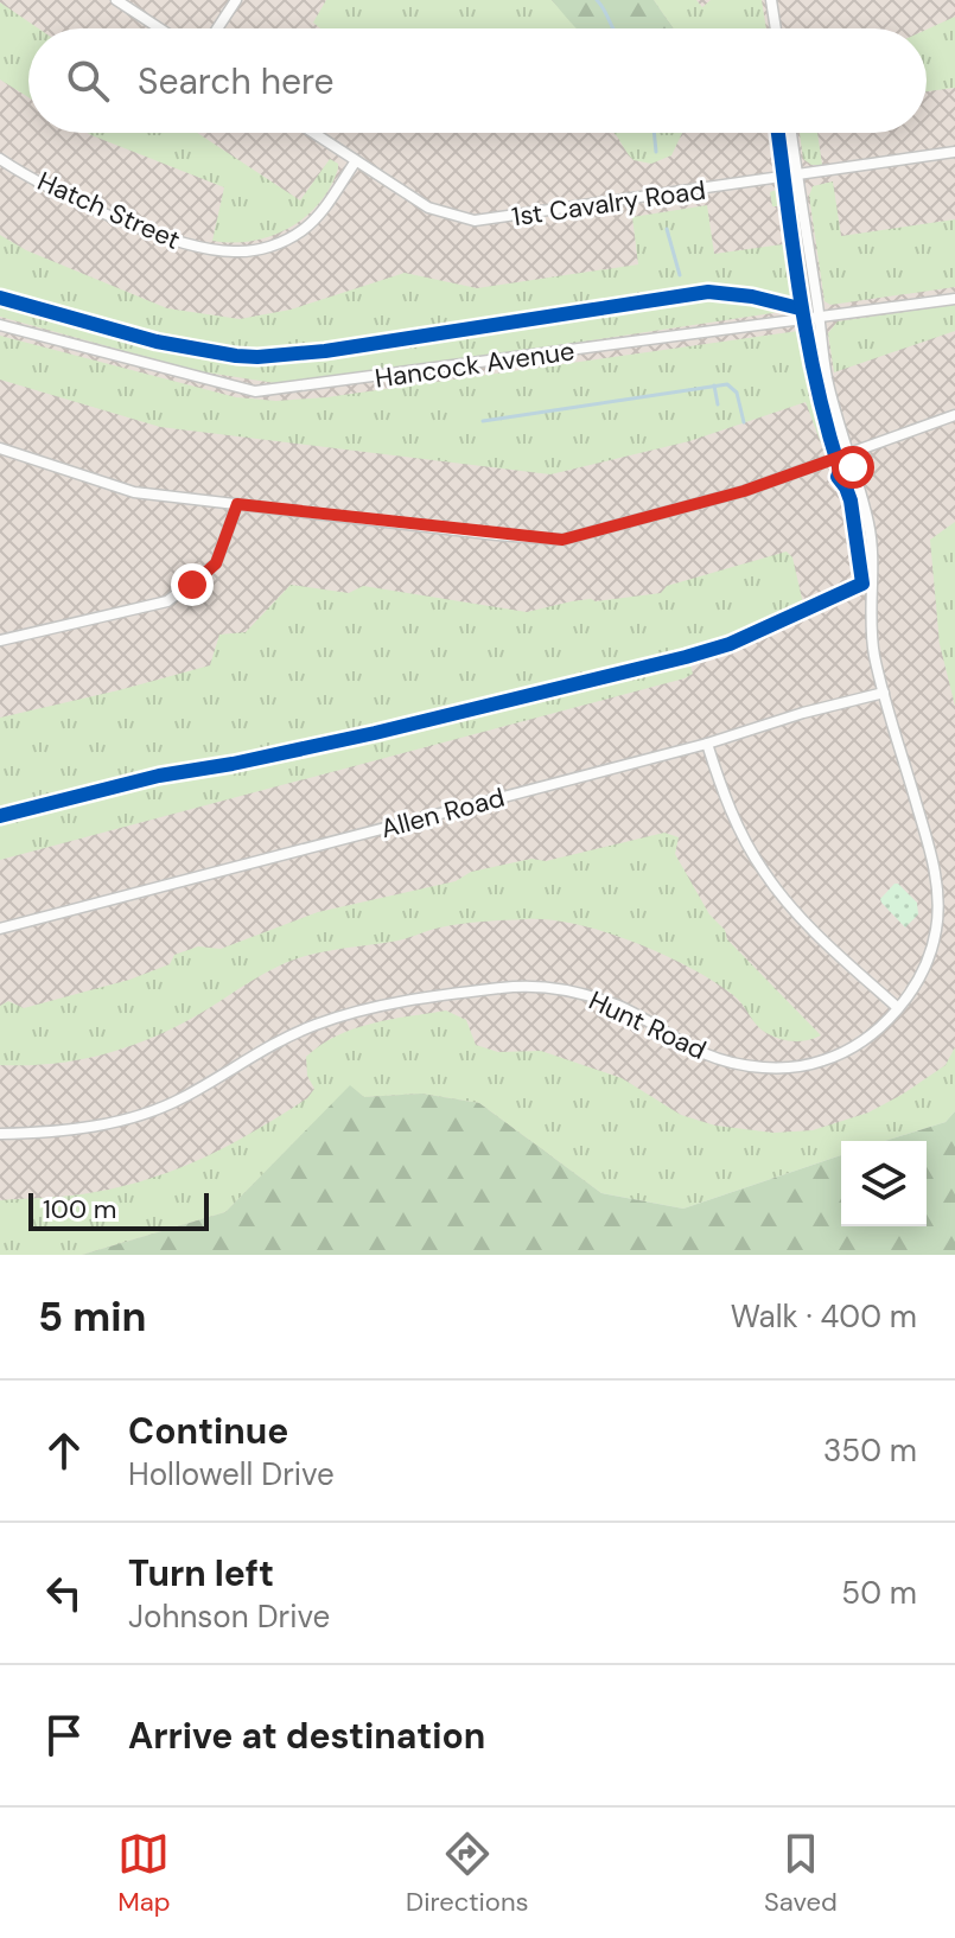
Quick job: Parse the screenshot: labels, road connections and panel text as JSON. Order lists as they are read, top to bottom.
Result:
{
  "streets": {
    "street": [
      "1st Cavalry Road",
      "Hatch Street",
      "Hancock Avenue",
      "Allen Road",
      "Hunt Road"
    ]
  },
  "crossings": [
    ["1st Cavalry Road", "Hatch Street"],
    ["1st Cavalry Road", "Hunt Road"],
    ["Hancock Avenue", "Hunt Road"],
    ["Allen Road", "Hunt Road"]
  ],
  "scale_bar": "100 m",
  "page": {
    "search": "Search here",
    "scale": "100 m",
    "heading": ["5 min", "Walk · 400 m"],
    "list": [
      ["Continue", "Hollowell Drive", "350 m"],
      ["Turn left", "Johnson Drive", "50 m"],
      "Arrive at destination"
    ],
    "nav": ["Map", "Directions", "Saved"]
  }
}
